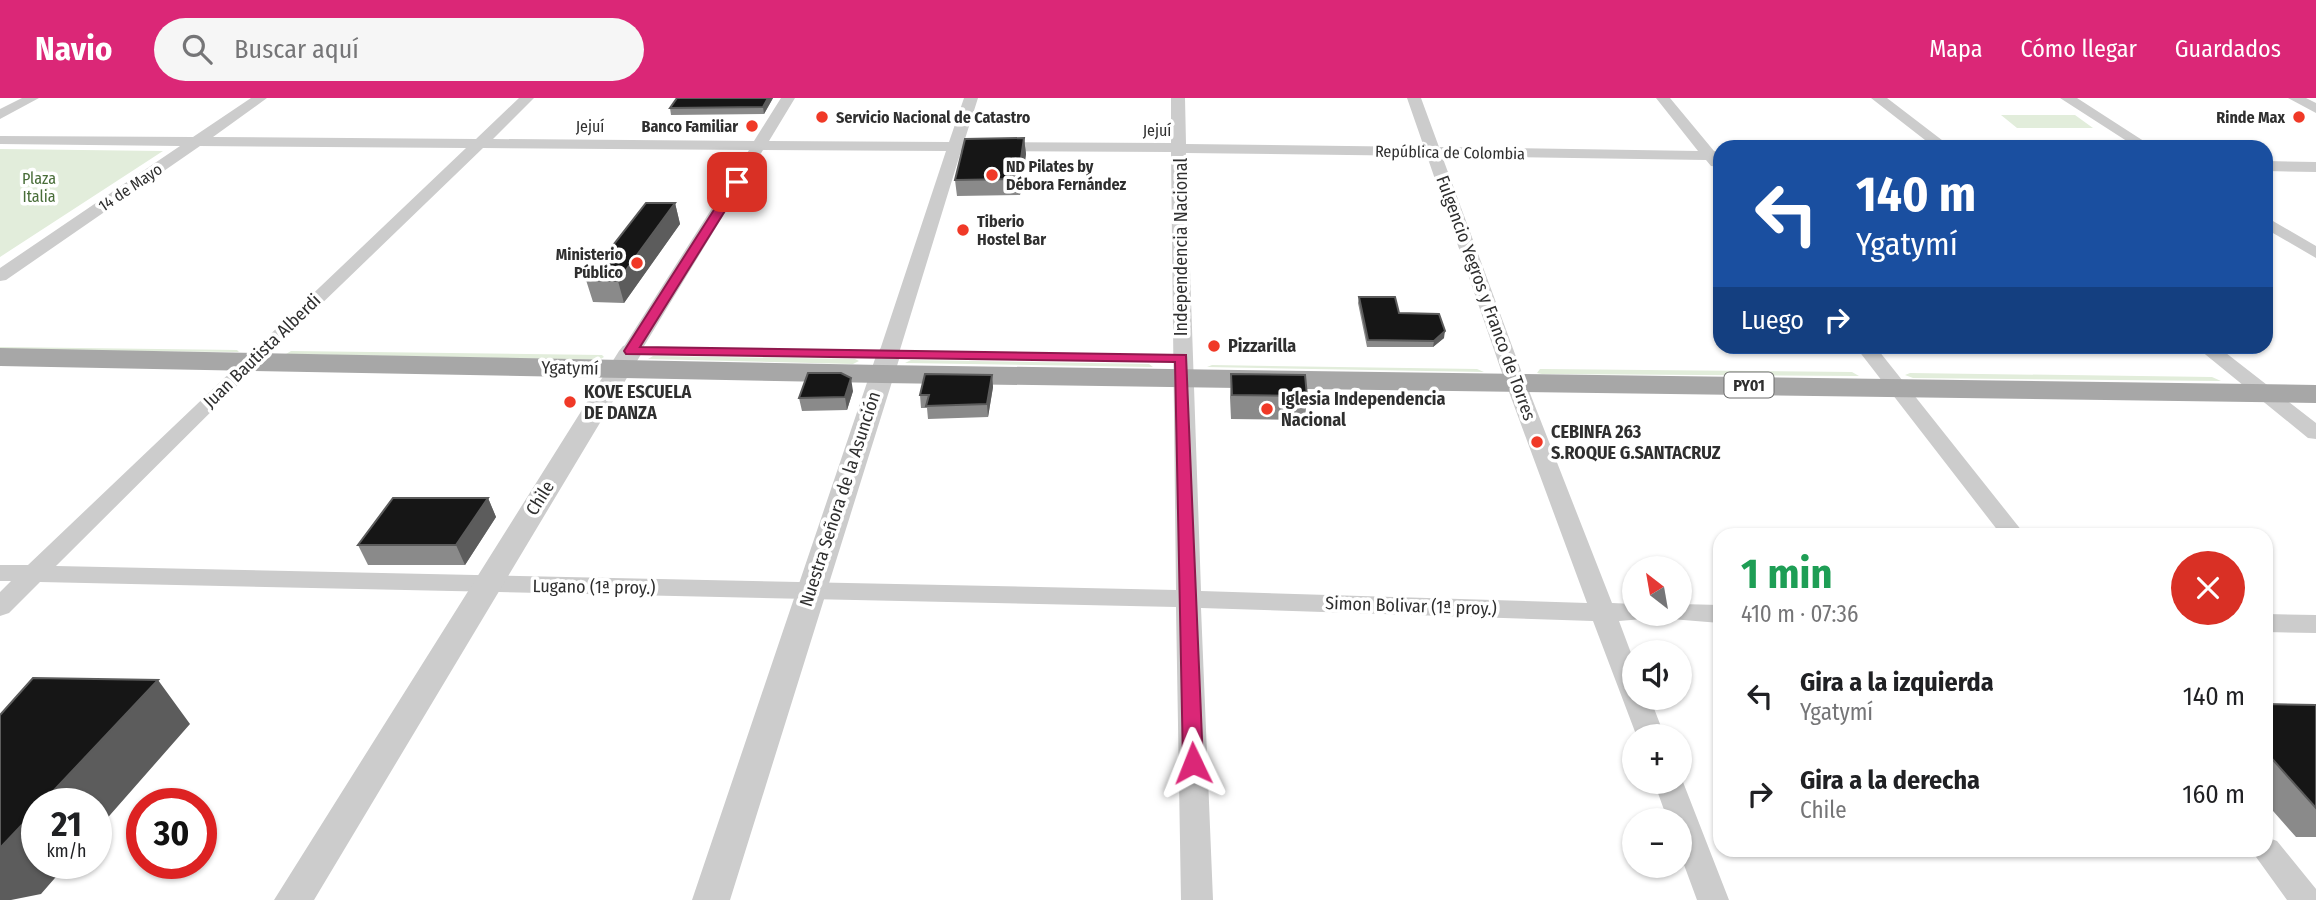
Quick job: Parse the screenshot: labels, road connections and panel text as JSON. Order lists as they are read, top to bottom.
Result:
{
  "streets": {
    "main road": ["Ygatymí", "PY01"],
    "street": [
      "Jejuí",
      "República de Colombia",
      "14 de Mayo",
      "Independencia Nacional",
      "Fulgencio Yegros y Franco de Torres",
      "Juan Bautista Alberdi",
      "Chile",
      "Nuestra Señora de la Asunción",
      "Lugano (1ª proy.)",
      "Simon Bolivar (1ª proy.)"
    ]
  },
  "crossings": [
    ["Jejuí", "República de Colombia"],
    ["Jejuí", "14 de Mayo"],
    ["Jejuí", "Independencia Nacional"],
    ["Jejuí", "Juan Bautista Alberdi"],
    ["Jejuí", "Chile"],
    ["Jejuí", "Nuestra Señora de la Asunción"],
    ["República de Colombia", "Independencia Nacional"],
    ["República de Colombia", "Fulgencio Yegros y Franco de Torres"],
    ["Independencia Nacional", "Ygatymí"],
    ["Independencia Nacional", "PY01"],
    ["Independencia Nacional", "Lugano (1ª proy.)"],
    ["Independencia Nacional", "Simon Bolivar (1ª proy.)"],
    ["Fulgencio Yegros y Franco de Torres", "PY01"],
    ["Fulgencio Yegros y Franco de Torres", "Simon Bolivar (1ª proy.)"],
    ["Juan Bautista Alberdi", "Ygatymí"],
    ["Juan Bautista Alberdi", "Lugano (1ª proy.)"],
    ["Ygatymí", "PY01"],
    ["Ygatymí", "Chile"],
    ["Ygatymí", "Nuestra Señora de la Asunción"],
    ["Chile", "Lugano (1ª proy.)"],
    ["Nuestra Señora de la Asunción", "Lugano (1ª proy.)"],
    ["Lugano (1ª proy.)", "Simon Bolivar (1ª proy.)"]
  ],
  "parks": ["Plaza Italia"],
  "places": [
    "Servicio Nacional de Catastro",
    "Rinde Max",
    "Banco Familiar",
    "ND Pilates by Débora Fernández",
    "Tiberio Hostel Bar",
    "Ministerio Público",
    "Pizzarilla",
    "KOVE ESCUELA DE DANZA",
    "Iglesia Independencia Nacional",
    "CEBINFA 263 S.ROQUE G.SANTACRUZ"
  ],
  "north": "top left",
  "page": {
    "header": "Navio",
    "search": "Buscar aquí",
    "nav": ["Mapa", "Cómo llegar", "Guardados"],
    "turn": ["140 m", "Ygatymí"],
    "then": "Luego",
    "heading": ["1 min", "410 m · 07:36"],
    "map_buttons": ["+", "−"],
    "list": [
      {
        "name": "Gira a la izquierda",
        "note": "Ygatymí",
        "value": "140 m"
      },
      {
        "name": "Gira a la derecha",
        "note": "Chile",
        "value": "160 m"
      }
    ],
    "speed": "21 km/h",
    "limit": "30"
  }
}
